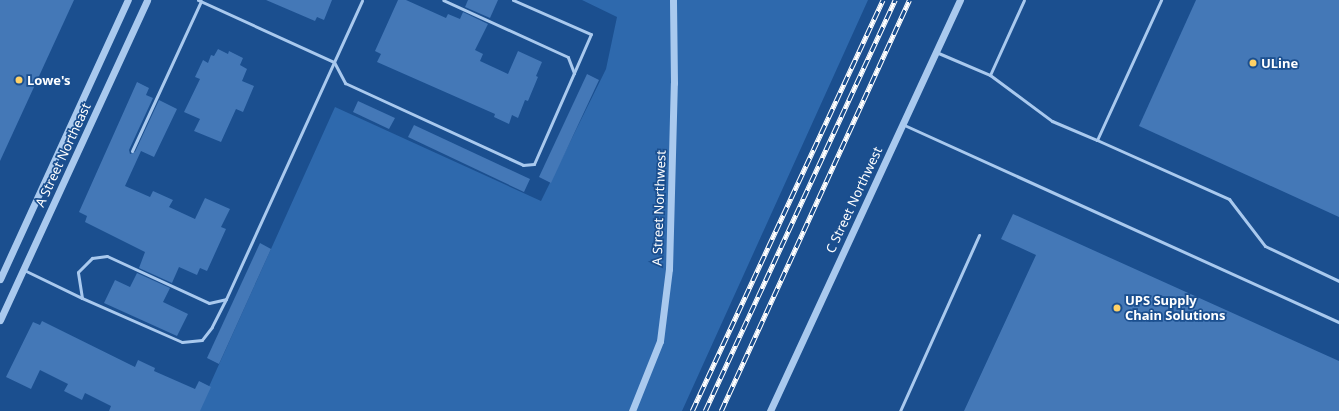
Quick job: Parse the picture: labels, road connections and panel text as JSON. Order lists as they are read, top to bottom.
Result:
{
  "streets": {
    "street": ["A Street Northeast", "C Street Northwest", "A Street Northwest"]
  },
  "places": ["ULine", "Lowe's", "UPS Supply Chain Solutions"]
}
